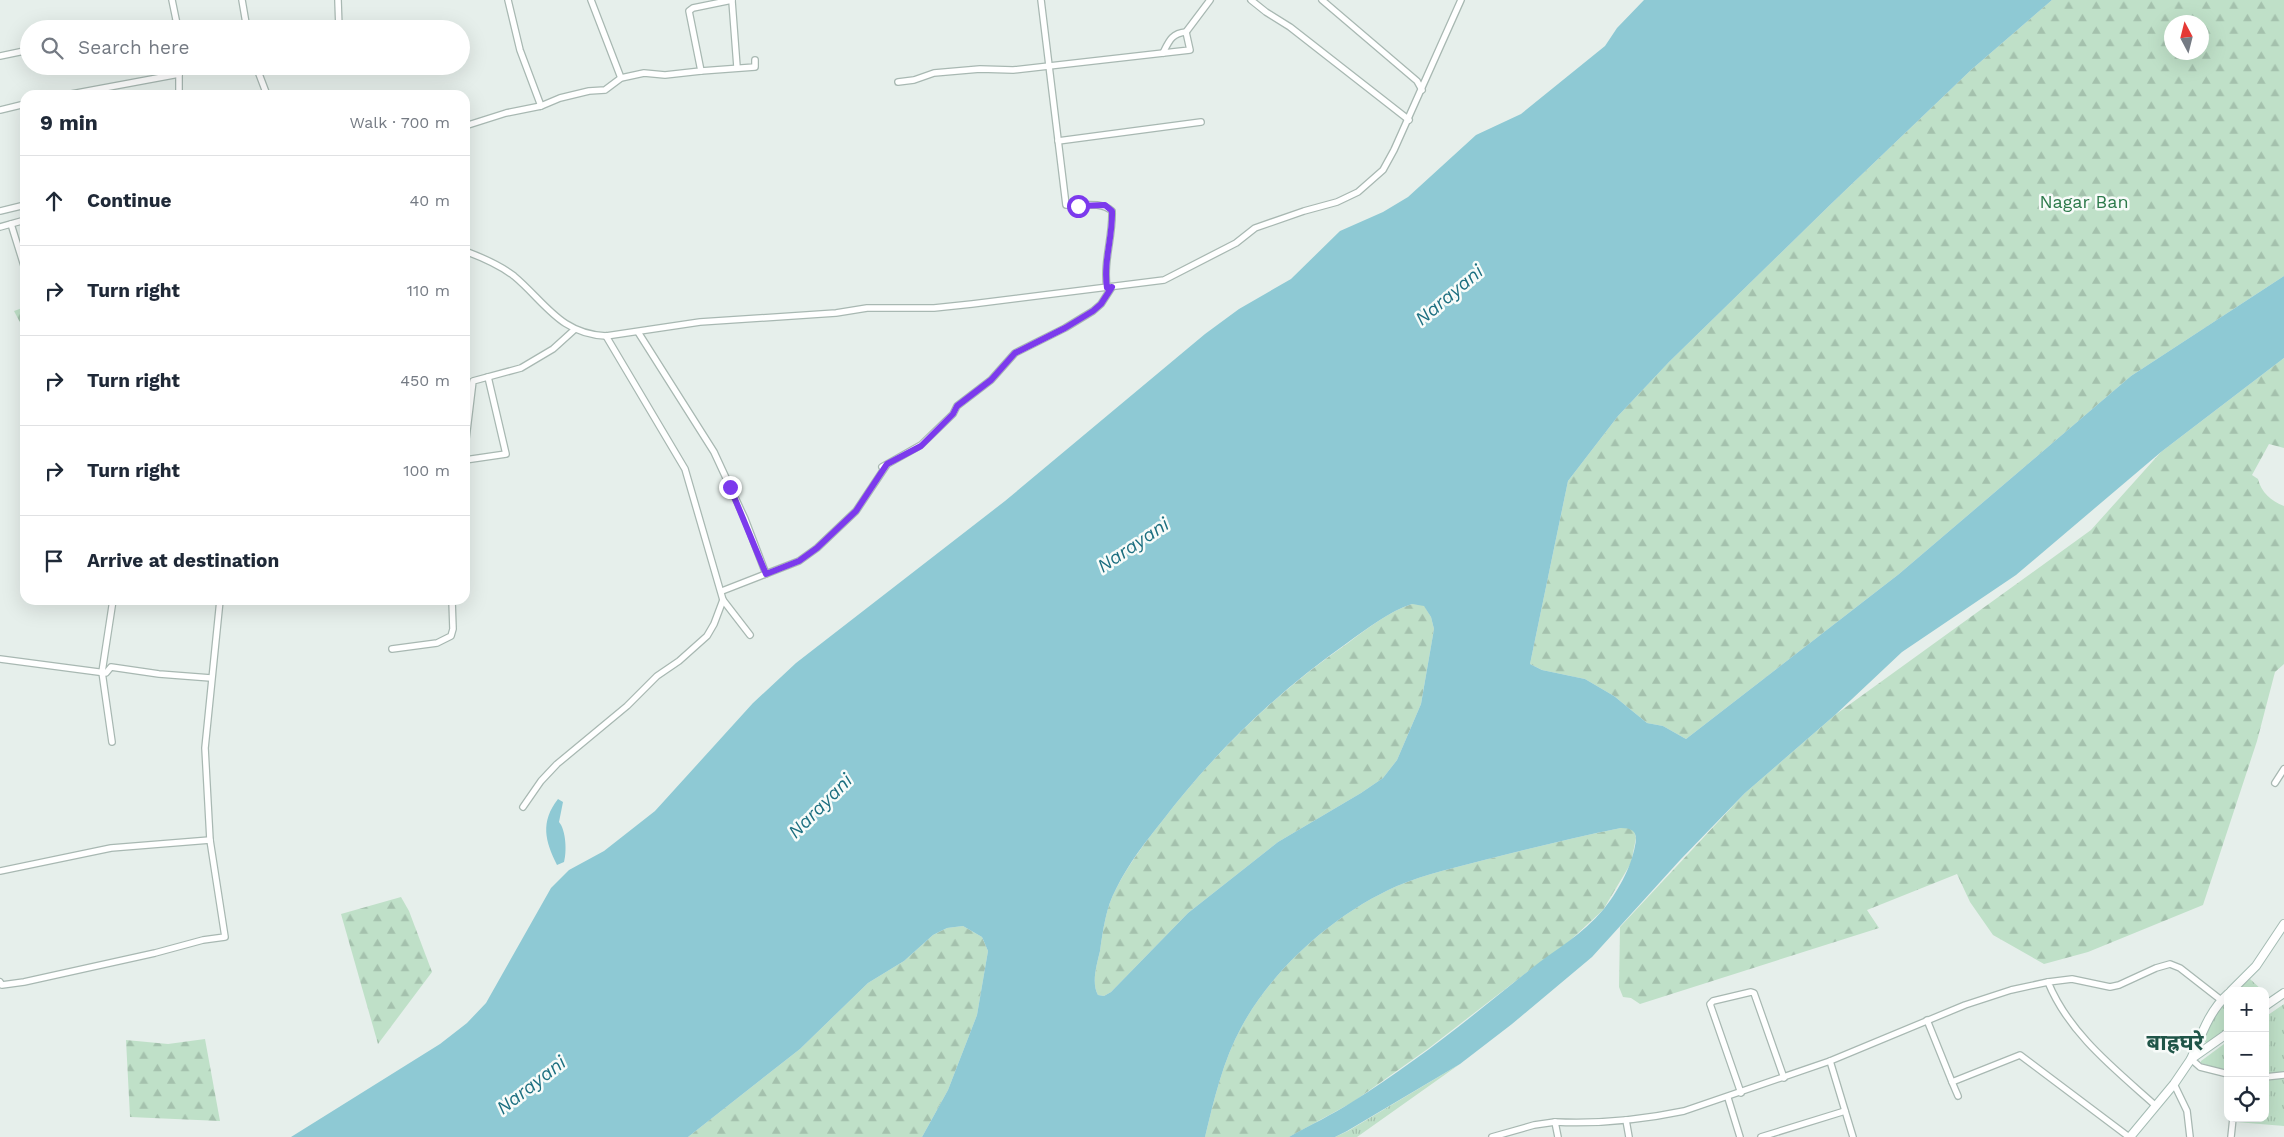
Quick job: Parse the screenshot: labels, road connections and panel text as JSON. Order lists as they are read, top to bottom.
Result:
{
  "districts": ["बाह्रघरे"],
  "water": ["Narayani"],
  "parks": ["Nagar Ban"],
  "north": "top",
  "page": {
    "search": "Search here",
    "heading": ["9 min", "Walk · 700 m"],
    "list": [
      ["Continue", "40 m"],
      ["Turn right", "110 m"],
      ["Turn right", "450 m"],
      ["Turn right", "100 m"],
      "Arrive at destination"
    ],
    "map_buttons": ["+", "−"]
  }
}
